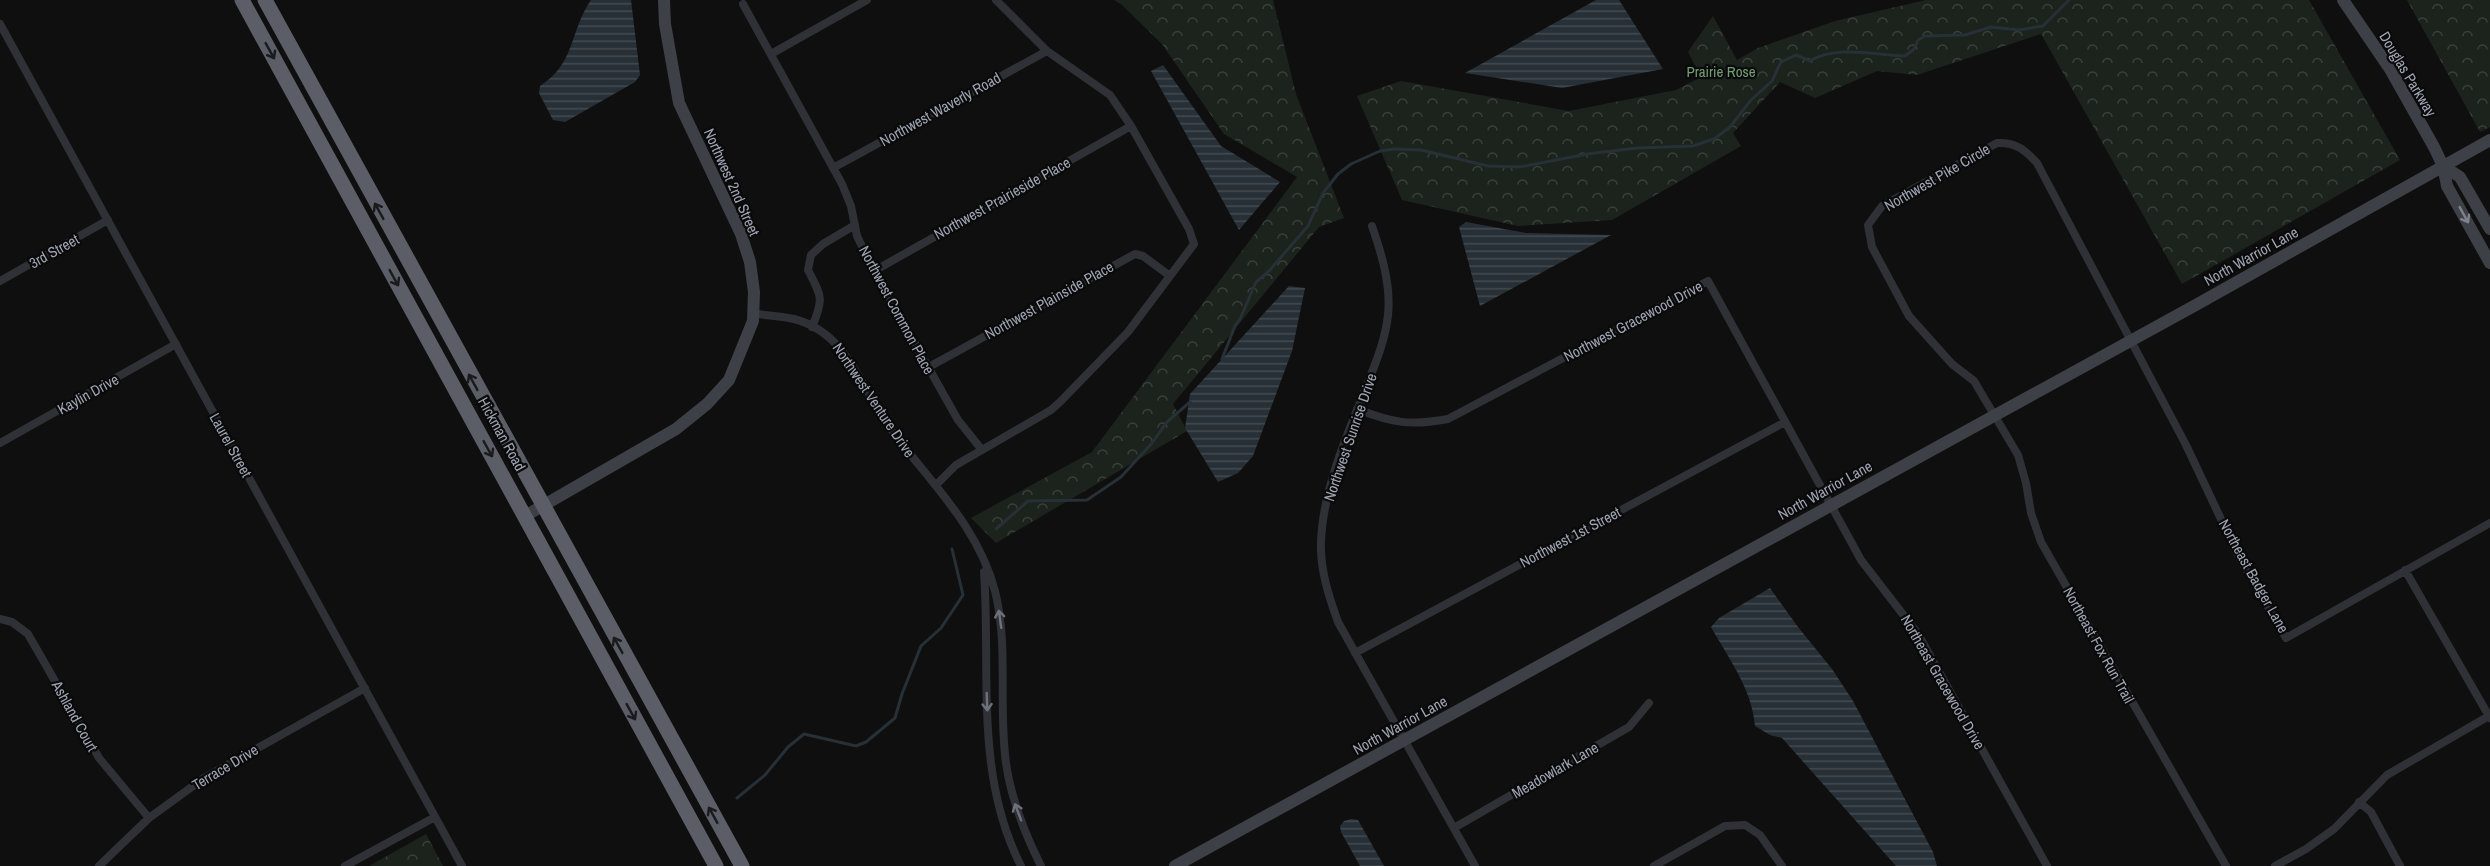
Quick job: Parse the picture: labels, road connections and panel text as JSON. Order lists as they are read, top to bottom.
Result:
{
  "streets": {
    "highway": ["Hickman Road"],
    "street": [
      "Douglas Parkway",
      "Northwest Waverly Road",
      "Northwest Pike Circle",
      "Northwest 2nd Street",
      "Northwest Prairieside Place",
      "3rd Street",
      "North Warrior Lane",
      "Northwest Plainside Place",
      "Northwest Common Place",
      "Northwest Gracewood Drive",
      "Kaylin Drive",
      "Northwest Venture Drive",
      "Northwest Sunrise Drive",
      "Laurel Street",
      "Northwest 1st Street",
      "Northeast Badger Lane",
      "Northeast Fox Run Trail",
      "Northeast Gracewood Drive",
      "Ashland Court",
      "Terrace Drive",
      "Meadowlark Lane"
    ]
  },
  "crossings": [
    ["Douglas Parkway", "North Warrior Lane"],
    ["Northwest Waverly Road", "Northwest Common Place"],
    ["Northwest Pike Circle", "North Warrior Lane"],
    ["Northwest Pike Circle", "Northeast Badger Lane"],
    ["Northwest Pike Circle", "Northeast Fox Run Trail"],
    ["Northwest 2nd Street", "Northwest Venture Drive"],
    ["Northwest 2nd Street", "Hickman Road"],
    ["Northwest Prairieside Place", "Northwest Common Place"],
    ["3rd Street", "Laurel Street"],
    ["North Warrior Lane", "Northwest Gracewood Drive"],
    ["North Warrior Lane", "Northwest Sunrise Drive"],
    ["North Warrior Lane", "Northeast Badger Lane"],
    ["North Warrior Lane", "Northeast Fox Run Trail"],
    ["North Warrior Lane", "Northeast Gracewood Drive"],
    ["Northwest Plainside Place", "Northwest Common Place"],
    ["Northwest Gracewood Drive", "Northwest Sunrise Drive"],
    ["Northwest Gracewood Drive", "Northwest 1st Street"],
    ["Northwest Gracewood Drive", "Northeast Gracewood Drive"],
    ["Kaylin Drive", "Laurel Street"],
    ["Northwest Sunrise Drive", "Northwest 1st Street"],
    ["Northwest Sunrise Drive", "Meadowlark Lane"],
    ["Laurel Street", "Terrace Drive"],
    ["Ashland Court", "Terrace Drive"]
  ],
  "parks": ["Prairie Rose"]
}
